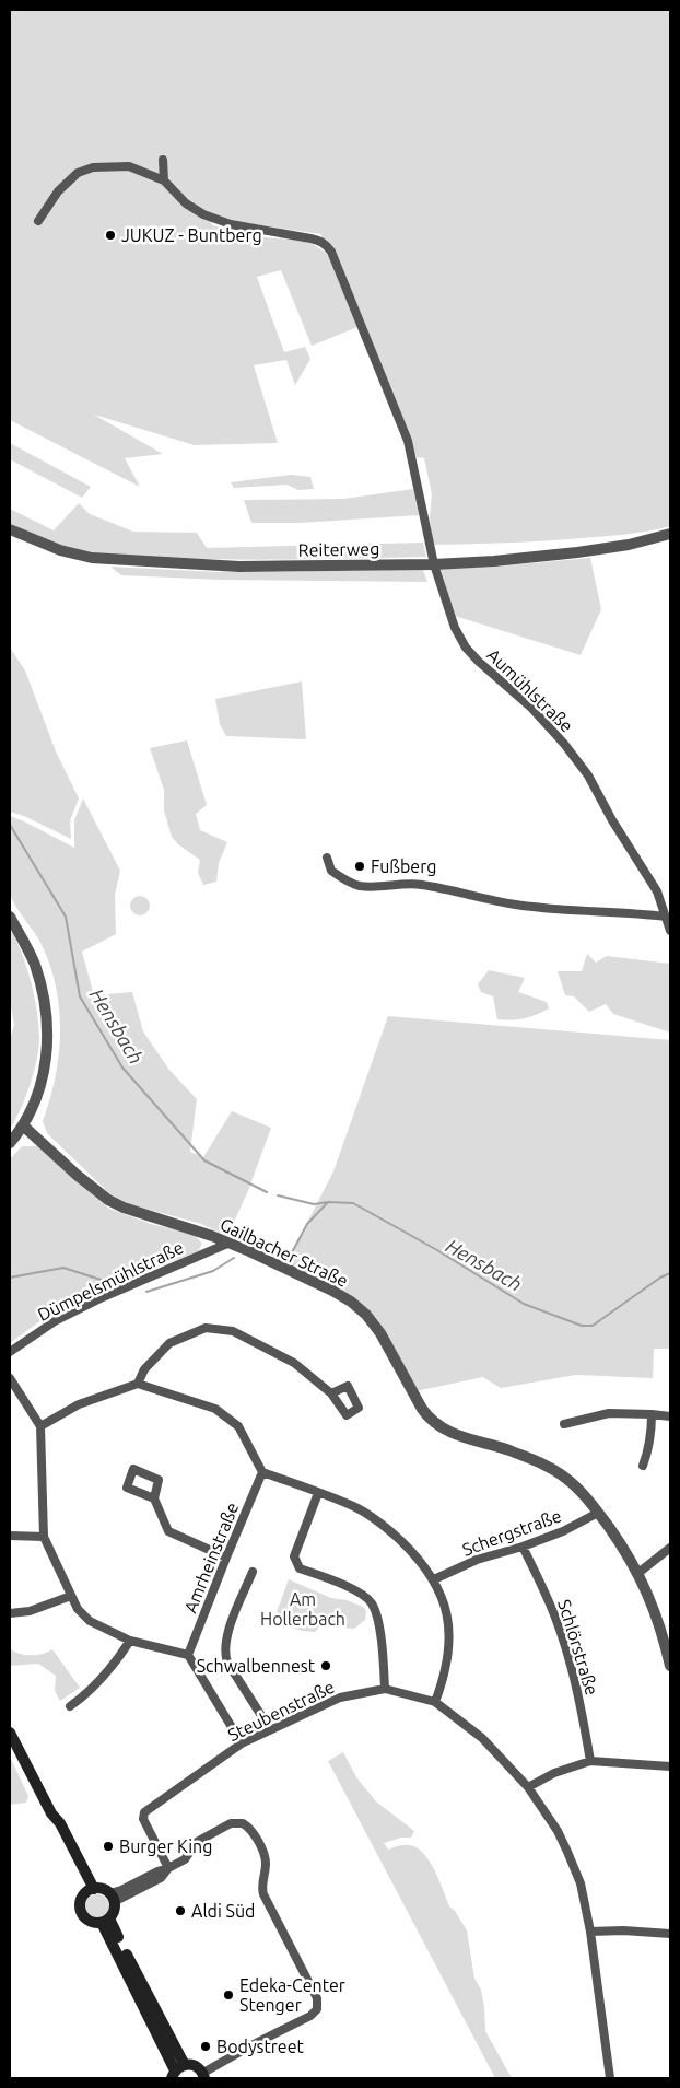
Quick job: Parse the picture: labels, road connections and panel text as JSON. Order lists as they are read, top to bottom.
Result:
{
  "streets": {
    "street": [
      "Reiterweg",
      "Aumühlstraße",
      "Gailbacher Straße",
      "Dümpelsmühlstraße",
      "Schergstraße",
      "Amrheinstraße",
      "Schlörstraße",
      "Steubenstraße"
    ]
  },
  "crossings": [
    ["Reiterweg", "Aumühlstraße"],
    ["Gailbacher Straße", "Dümpelsmühlstraße"],
    ["Gailbacher Straße", "Schergstraße"],
    ["Schergstraße", "Schlörstraße"]
  ],
  "water": ["Hensbach"],
  "parks": ["Am Hollerbach"],
  "places": [
    "JUKUZ - Buntberg",
    "Fußberg",
    "Schwalbennest",
    "Burger King",
    "Aldi Süd",
    "Edeka-Center Stenger",
    "Bodystreet"
  ]
}
